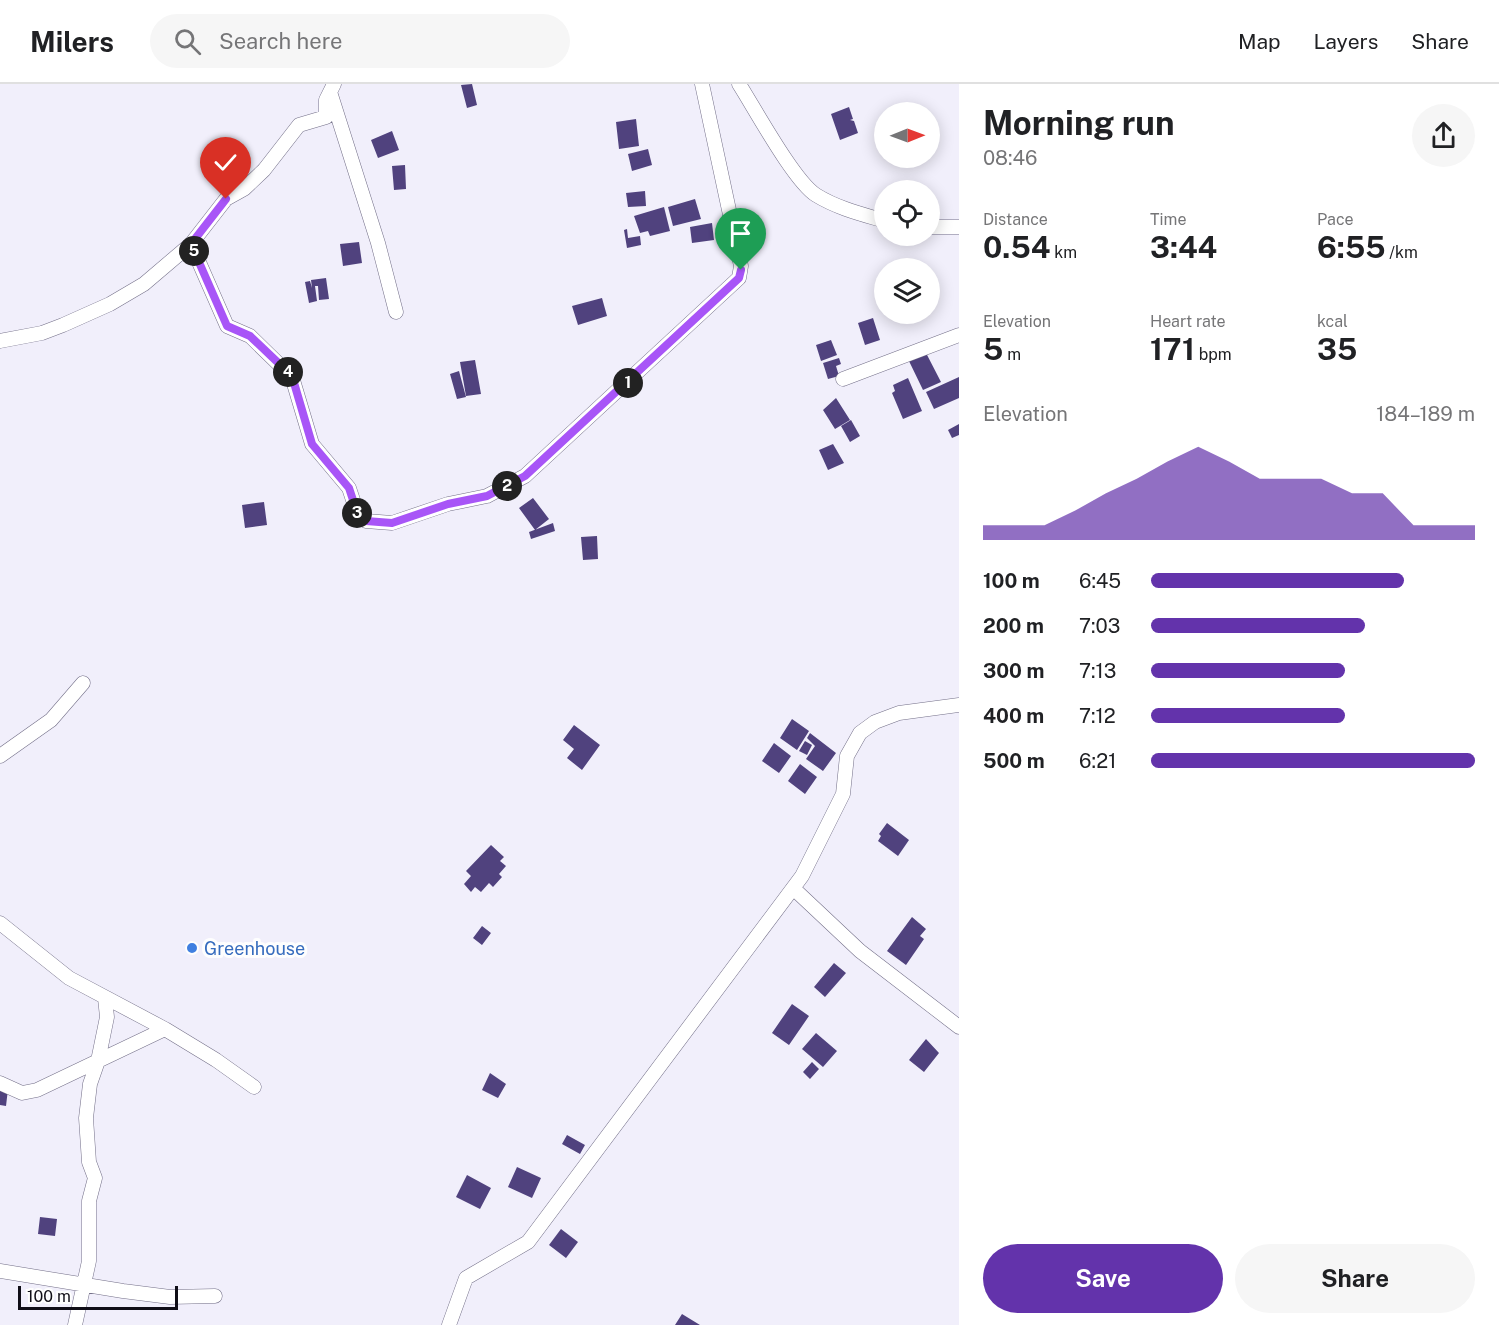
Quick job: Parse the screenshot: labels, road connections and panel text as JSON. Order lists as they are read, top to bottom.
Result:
{
  "places": ["Greenhouse"],
  "scale_bar": "100 m",
  "north": "right",
  "page": {
    "header": "Milers",
    "search": "Search here",
    "nav": ["Map", "Layers", "Share"],
    "heading": ["Morning run", "08:46"],
    "stats": [
      ["Distance", "0.54 km"],
      ["Time", "3:44"],
      ["Pace", "6:55 /km"],
      ["Elevation", "5 m"],
      ["Heart rate", "171 bpm"],
      ["kcal", "35"]
    ],
    "pins": [
      "5",
      "4",
      "1",
      "2",
      "3"
    ],
    "chart": ["Elevation", "184–189 m"],
    "list": [
      {
        "name": "100 m",
        "note": "6:45"
      },
      {
        "name": "200 m",
        "note": "7:03"
      },
      {
        "name": "300 m",
        "note": "7:13"
      },
      {
        "name": "400 m",
        "note": "7:12"
      },
      {
        "name": "500 m",
        "note": "6:21"
      }
    ],
    "buttons": ["Save", "Share"],
    "scale": "100 m"
  }
}
